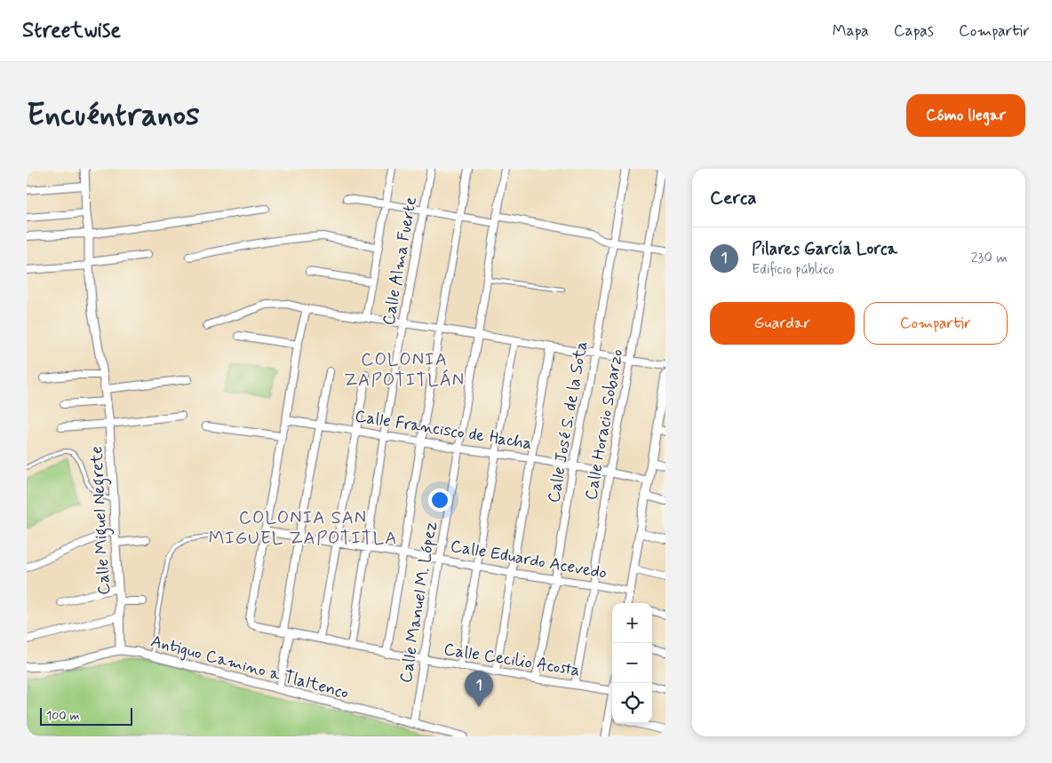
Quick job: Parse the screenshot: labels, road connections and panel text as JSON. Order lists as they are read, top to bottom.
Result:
{
  "streets": {
    "street": [
      "Calle Alma Fuerte",
      "Calle José S. de la Sota",
      "Calle Horacio Sobarzo",
      "Calle Francisco de Hacha",
      "Calle Miguel Negrete",
      "Calle Eduardo Acevedo",
      "Calle Manuel M. López",
      "Calle Cecilio Acosta",
      "Antiguo Camino a Tlaltenco"
    ]
  },
  "crossings": [
    ["Calle Alma Fuerte", "Calle Francisco de Hacha"],
    ["Calle Alma Fuerte", "Calle Eduardo Acevedo"],
    ["Calle Alma Fuerte", "Calle Cecilio Acosta"],
    ["Calle José S. de la Sota", "Calle Francisco de Hacha"],
    ["Calle José S. de la Sota", "Calle Eduardo Acevedo"],
    ["Calle José S. de la Sota", "Calle Cecilio Acosta"],
    ["Calle Horacio Sobarzo", "Calle Francisco de Hacha"],
    ["Calle Horacio Sobarzo", "Calle Eduardo Acevedo"],
    ["Calle Horacio Sobarzo", "Calle Cecilio Acosta"],
    ["Calle Francisco de Hacha", "Calle Manuel M. López"],
    ["Calle Miguel Negrete", "Antiguo Camino a Tlaltenco"],
    ["Calle Eduardo Acevedo", "Calle Manuel M. López"],
    ["Calle Eduardo Acevedo", "Calle Cecilio Acosta"],
    ["Calle Manuel M. López", "Calle Cecilio Acosta"],
    ["Calle Manuel M. López", "Antiguo Camino a Tlaltenco"]
  ],
  "districts": ["COLONIA ZAPOTITLÁN", "COLONIA SAN MIGUEL ZAPOTITLA"],
  "scale_bar": "100 m",
  "page": {
    "header": "Streetwise",
    "nav": ["Mapa", "Capas", "Compartir"],
    "buttons": [
      "Cómo llegar",
      ["Guardar", "Compartir"]
    ],
    "title": "Encuéntranos",
    "heading": "Cerca",
    "list": [
      {
        "mark": "1",
        "name": "Pilares García Lorca",
        "note": "Edificio público",
        "value": "230 m"
      }
    ],
    "map_buttons": ["+", "−"],
    "pins": "1",
    "scale": "100 m"
  }
}
